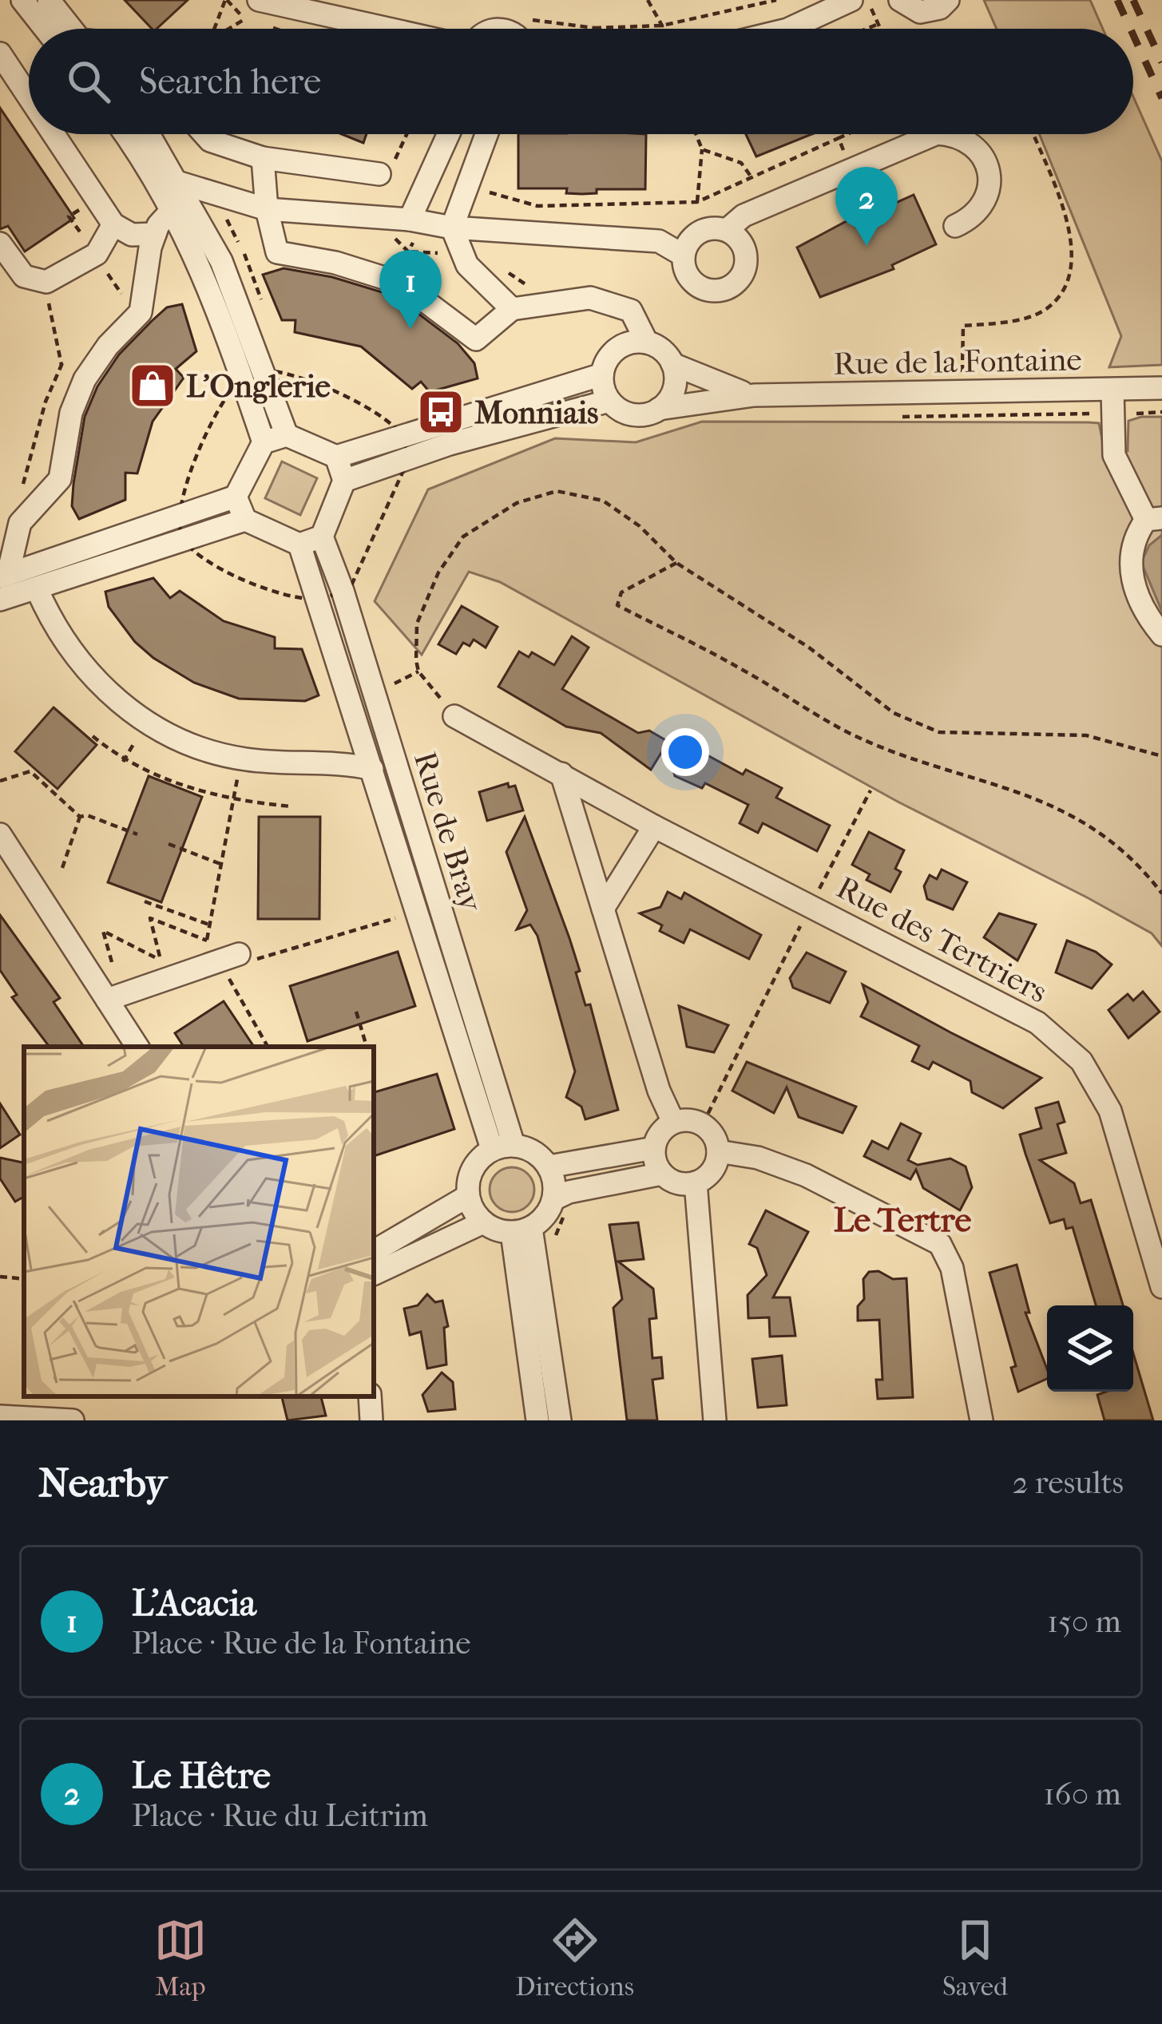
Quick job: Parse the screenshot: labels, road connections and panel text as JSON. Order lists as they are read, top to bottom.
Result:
{
  "streets": {
    "street": ["Rue de la Fontaine", "Rue de Bray", "Rue des Tertriers"]
  },
  "districts": ["Le Tertre"],
  "places": {
    "shop": ["L'Onglerie"],
    "bus stop": ["Monniais"]
  },
  "page": {
    "search": "Search here",
    "pins": ["2", "1"],
    "heading": ["Nearby", "2 results"],
    "list": [
      {
        "mark": "1",
        "name": "L'Acacia",
        "note": "Place · Rue de la Fontaine",
        "value": "150 m"
      },
      {
        "mark": "2",
        "name": "Le Hêtre",
        "note": "Place · Rue du Leitrim",
        "value": "160 m"
      }
    ],
    "nav": ["Map", "Directions", "Saved"]
  }
}
